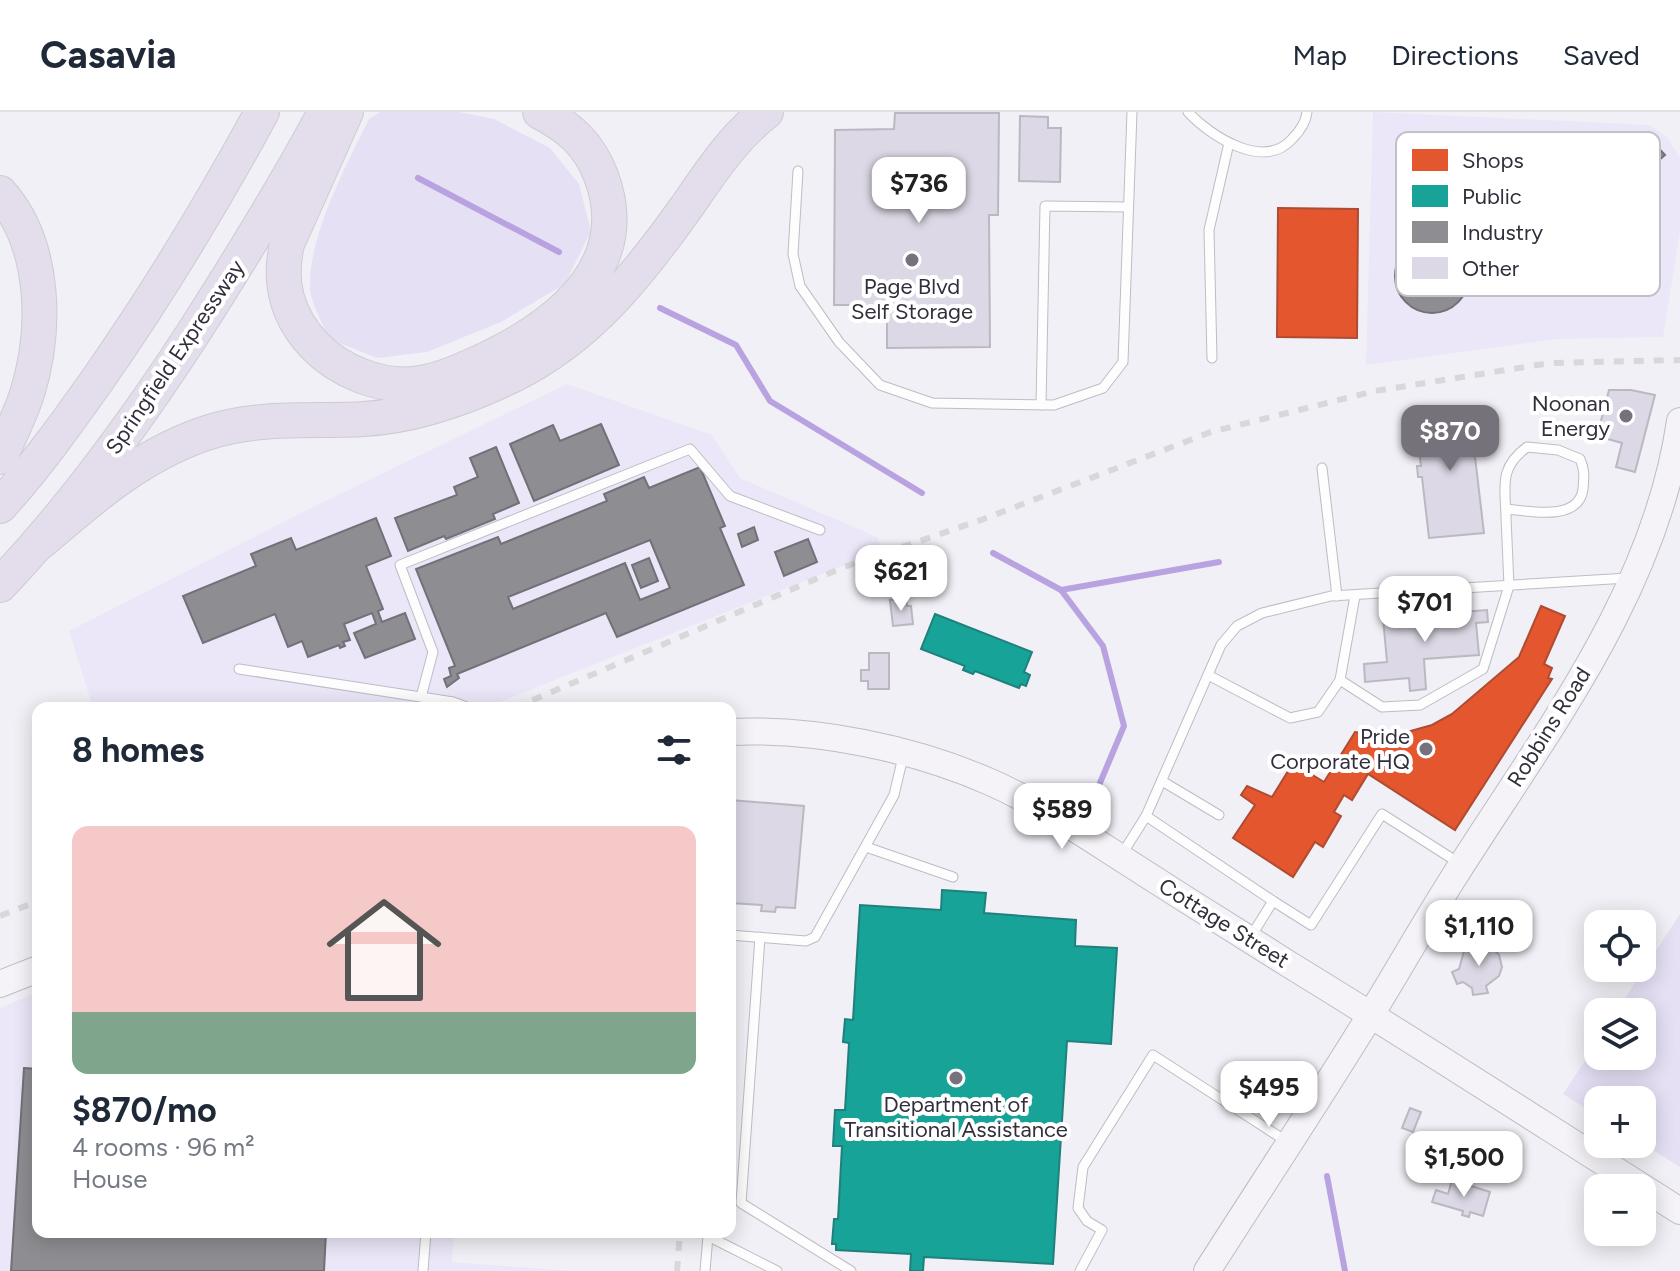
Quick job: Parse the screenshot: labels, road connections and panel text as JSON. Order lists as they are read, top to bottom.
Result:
{
  "streets": {
    "highway": ["Springfield Expressway"],
    "main road": ["Robbins Road", "Cottage Street"]
  },
  "crossings": [
    ["Robbins Road", "Cottage Street"]
  ],
  "places": [
    "Page Blvd Self Storage",
    "Noonan Energy",
    "Pride Corporate HQ",
    "Department of Transitional Assistance"
  ],
  "legend": [
    "Shops",
    "Public",
    "Industry",
    "Other"
  ],
  "page": {
    "header": "Casavia",
    "nav": ["Map", "Directions", "Saved"],
    "price": [
      "$736",
      "$870",
      "$621",
      "$701",
      "$589",
      "$1,110",
      "$495",
      "$1,500"
    ],
    "heading": "8 homes",
    "list": [
      {
        "name": "$870/mo",
        "note": "4 rooms · 96 m² · House"
      }
    ],
    "map_buttons": ["+", "−"]
  }
}
